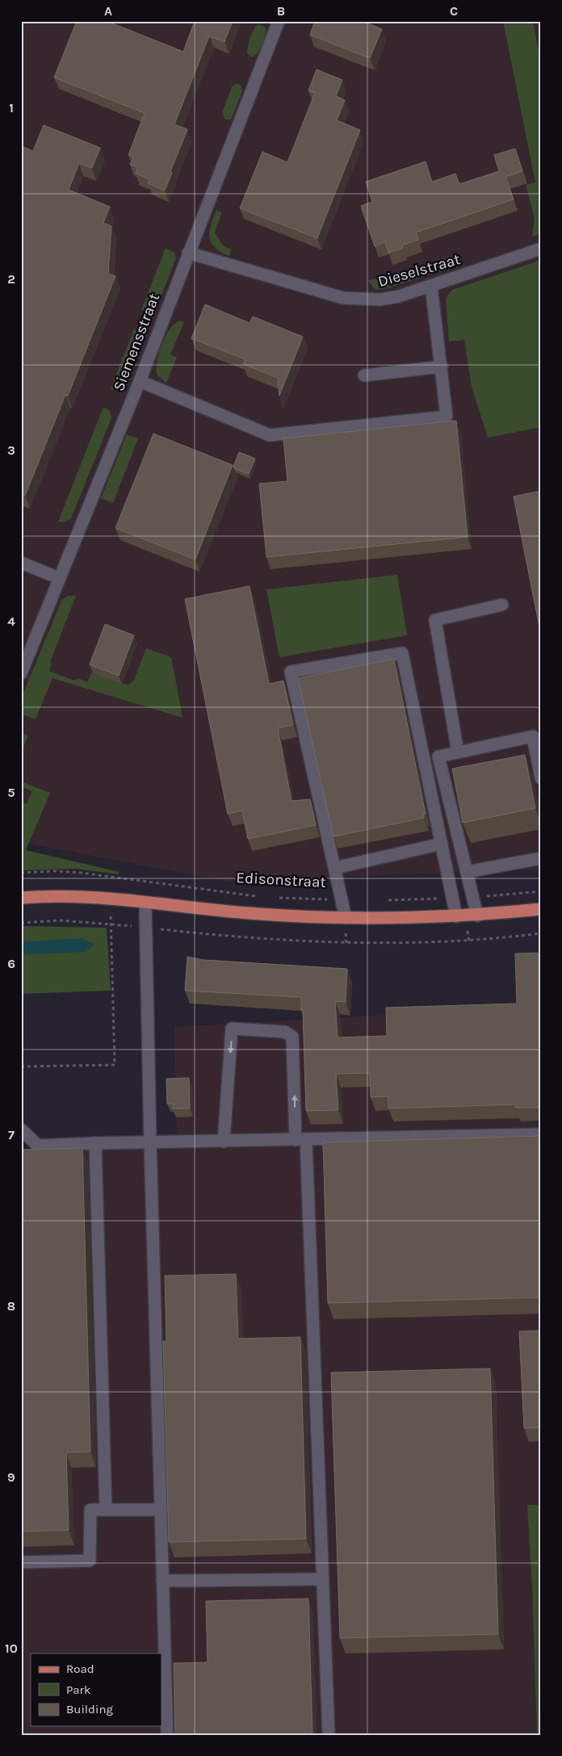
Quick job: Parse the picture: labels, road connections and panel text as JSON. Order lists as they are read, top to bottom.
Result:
{
  "streets": {
    "street": ["Dieselstraat", "Siemensstraat"],
    "path": ["Edisonstraat"]
  },
  "crossings": [
    ["Dieselstraat", "Siemensstraat"]
  ],
  "legend": ["Road", "Park", "Building"],
  "grid": {
    "columns": ["A", "B", "C"],
    "rows": [
      "1",
      "2",
      "3",
      "4",
      "5",
      "6",
      "7",
      "8",
      "9",
      "10"
    ]
  }
}
